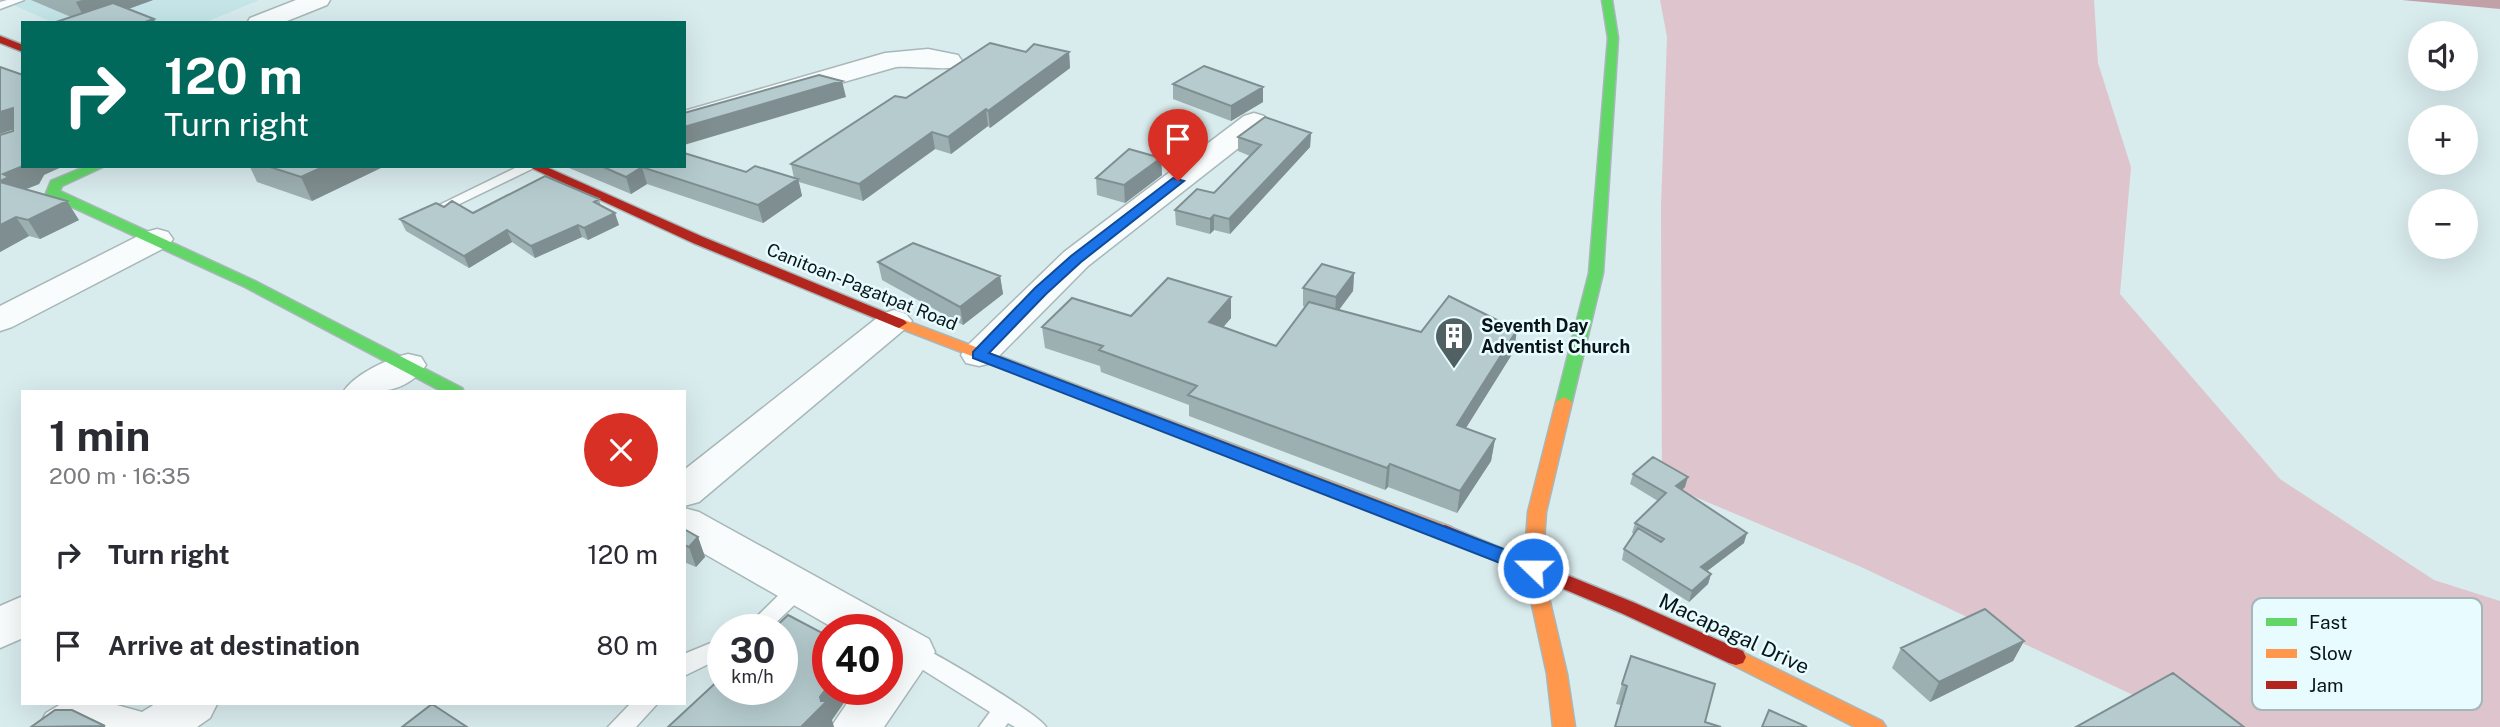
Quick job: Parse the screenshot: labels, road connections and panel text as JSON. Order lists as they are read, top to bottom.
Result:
{
  "streets": {
    "street": ["Canitoan-Pagatpat Road", "Macapagal Drive"]
  },
  "crossings": [
    ["Canitoan-Pagatpat Road", "Macapagal Drive"]
  ],
  "places": {
    "building": ["Seventh Day Adventist Church"]
  },
  "legend": ["Fast", "Slow", "Jam"],
  "page": {
    "map_buttons": ["+", "−"],
    "turn": ["120 m", "Turn right"],
    "heading": ["1 min", "200 m · 16:35"],
    "list": [
      {
        "name": "Turn right",
        "value": "120 m"
      },
      {
        "name": "Arrive at destination",
        "value": "80 m"
      }
    ],
    "speed": "30 km/h",
    "limit": "40"
  }
}
